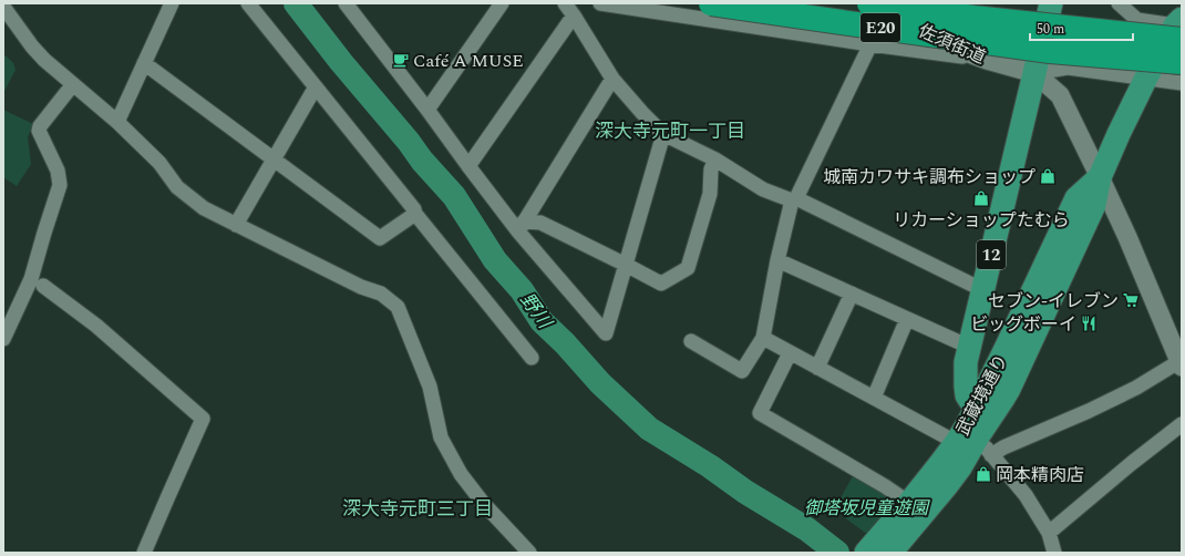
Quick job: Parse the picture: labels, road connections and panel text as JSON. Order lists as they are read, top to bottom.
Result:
{
  "streets": {
    "highway": ["E20"],
    "main road": ["12", "武蔵境通り"],
    "street": ["佐須街道"]
  },
  "crossings": [
    ["E20", "武蔵境通り"],
    ["佐須街道", "12"],
    ["12", "武蔵境通り"]
  ],
  "districts": ["深大寺元町一丁目", "深大寺元町三丁目"],
  "water": ["野川"],
  "parks": ["御塔坂児童遊園"],
  "places": {
    "cafe": ["Café A MUSE"],
    "shop": ["城南カワサキ調布ショップ", "リカーショップたむら", "岡本精肉店"],
    "supermarket": ["セブン-イレブン"],
    "restaurant": ["ビッグボーイ"]
  },
  "scale_bar": "50 m"
}
